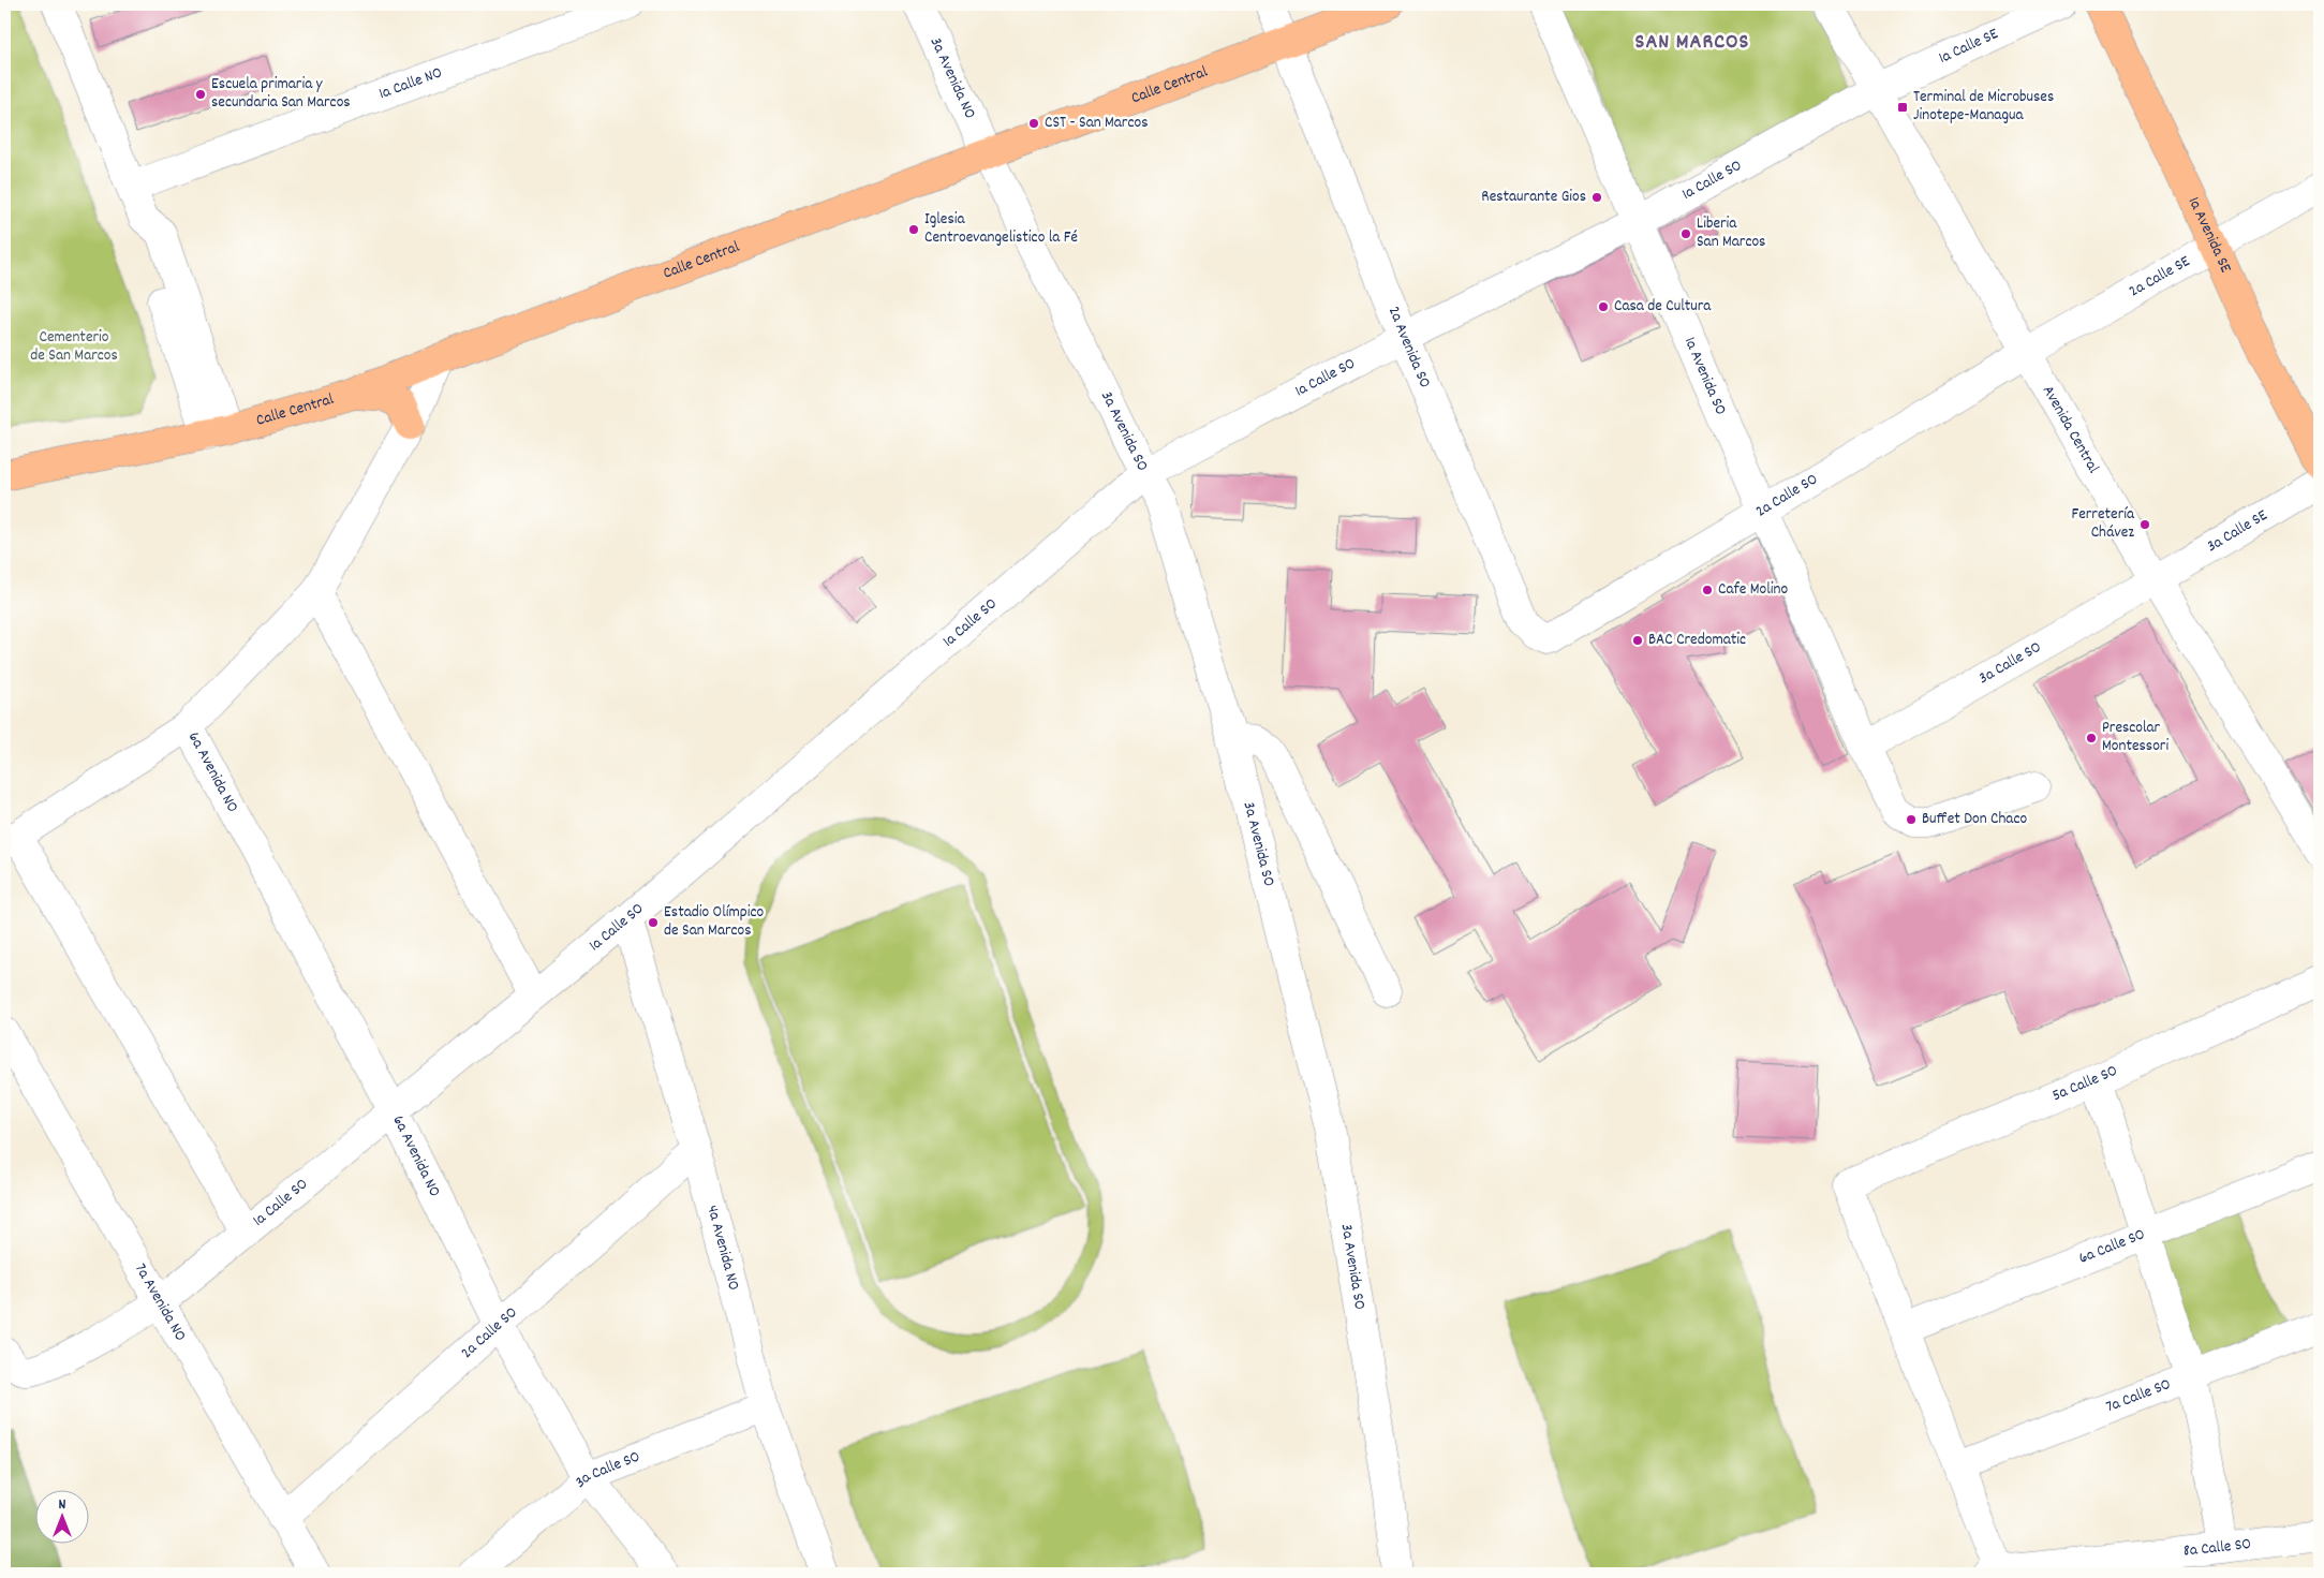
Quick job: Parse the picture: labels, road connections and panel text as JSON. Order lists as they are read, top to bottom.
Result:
{
  "streets": {
    "main road": ["Calle Central", "1a Avenida SE"],
    "street": [
      "1a Calle SE",
      "3a Avenida NO",
      "1a Calle NO",
      "1a Calle SO",
      "2a Calle SE",
      "2a Avenida SO",
      "1a Avenida SO",
      "Avenida Central",
      "3a Avenida SO",
      "2a Calle SO",
      "3a Calle SE",
      "3a Calle SO",
      "6a Avenida NO",
      "5a Calle SO",
      "4a Avenida NO",
      "6a Calle SO",
      "7a Avenida NO",
      "7a Calle SO",
      "8a Calle SO"
    ]
  },
  "crossings": [
    ["1a Calle SE", "1a Calle SO"],
    ["1a Calle SE", "Avenida Central"],
    ["3a Avenida NO", "Calle Central"],
    ["3a Avenida NO", "3a Avenida SO"],
    ["Calle Central", "2a Avenida SO"],
    ["Calle Central", "3a Avenida SO"],
    ["1a Calle SO", "2a Avenida SO"],
    ["1a Calle SO", "1a Avenida SO"],
    ["1a Calle SO", "Avenida Central"],
    ["1a Calle SO", "3a Avenida SO"],
    ["1a Calle SO", "6a Avenida NO"],
    ["1a Calle SO", "4a Avenida NO"],
    ["1a Calle SO", "7a Avenida NO"],
    ["1a Avenida SE", "2a Calle SE"],
    ["2a Calle SE", "Avenida Central"],
    ["2a Calle SE", "2a Calle SO"],
    ["2a Avenida SO", "2a Calle SO"],
    ["1a Avenida SO", "2a Calle SO"],
    ["1a Avenida SO", "3a Calle SO"],
    ["Avenida Central", "2a Calle SO"],
    ["Avenida Central", "3a Calle SE"],
    ["Avenida Central", "3a Calle SO"],
    ["2a Calle SO", "6a Avenida NO"],
    ["2a Calle SO", "4a Avenida NO"],
    ["2a Calle SO", "7a Avenida NO"],
    ["3a Calle SE", "3a Calle SO"],
    ["3a Calle SO", "6a Avenida NO"],
    ["3a Calle SO", "4a Avenida NO"],
    ["5a Calle SO", "6a Calle SO"]
  ],
  "districts": ["SAN MARCOS"],
  "parks": ["Cementerio de San Marcos"],
  "places": {
    "other": [
      "Escuela primaria y secundaria San Marcos",
      "CST - San Marcos",
      "Restaurante Gios",
      "Iglesia Centroevangelistico la Fé",
      "Liberia San Marcos",
      "Casa de Cultura",
      "Ferretería Chávez",
      "Cafe Molino",
      "BAC Credomatic",
      "Prescolar Montessori",
      "Buffet Don Chaco",
      "Estadio Olímpico de San Marcos"
    ],
    "transit": ["Terminal de Microbuses Jinotepe-Managua"]
  },
  "north": "top"
}
